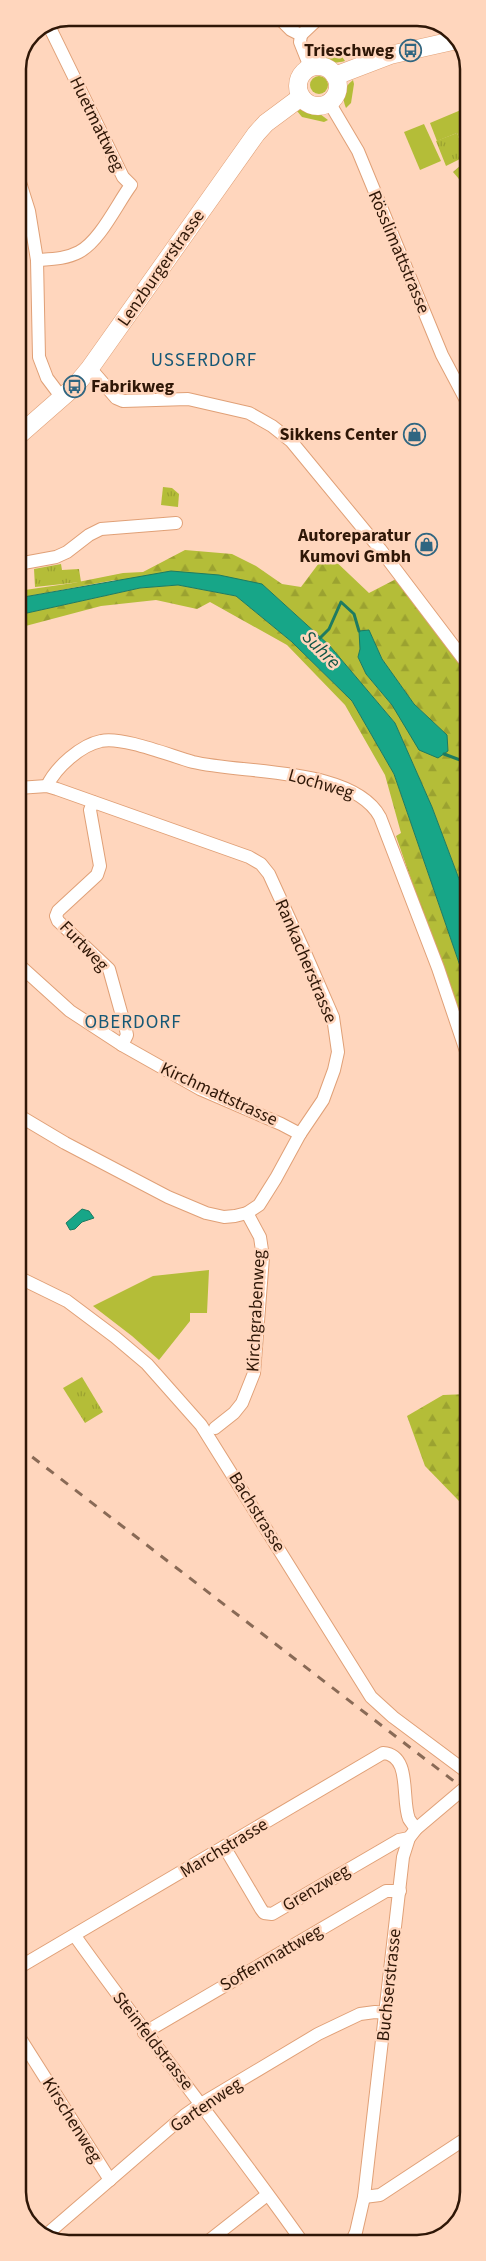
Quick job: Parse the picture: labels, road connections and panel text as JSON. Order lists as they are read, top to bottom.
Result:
{
  "streets": {
    "main road": ["Lenzburgerstrasse"],
    "street": [
      "Huetmattweg",
      "Rösslimattstrasse",
      "Lochweg",
      "Furtweg",
      "Rankacherstrasse",
      "Kirchmattstrasse",
      "Kirchgrabenweg",
      "Bachstrasse",
      "Marchstrasse",
      "Grenzweg",
      "Soffenmattweg",
      "Buchserstrasse",
      "Steinfeldstrasse",
      "Gartenweg",
      "Kirschenweg"
    ]
  },
  "crossings": [
    ["Rösslimattstrasse", "Lenzburgerstrasse"],
    ["Furtweg", "Rankacherstrasse"],
    ["Furtweg", "Kirchmattstrasse"],
    ["Rankacherstrasse", "Kirchmattstrasse"],
    ["Rankacherstrasse", "Kirchgrabenweg"],
    ["Marchstrasse", "Grenzweg"],
    ["Marchstrasse", "Buchserstrasse"],
    ["Marchstrasse", "Steinfeldstrasse"],
    ["Grenzweg", "Buchserstrasse"],
    ["Soffenmattweg", "Buchserstrasse"],
    ["Soffenmattweg", "Steinfeldstrasse"],
    ["Buchserstrasse", "Gartenweg"],
    ["Steinfeldstrasse", "Gartenweg"],
    ["Gartenweg", "Kirschenweg"]
  ],
  "districts": ["USSERDORF", "OBERDORF"],
  "water": ["Suhre"],
  "places": {
    "bus stop": ["Trieschweg", "Fabrikweg"],
    "shop": ["Sikkens Center", "Autoreparatur Kumovi Gmbh"]
  }
}
